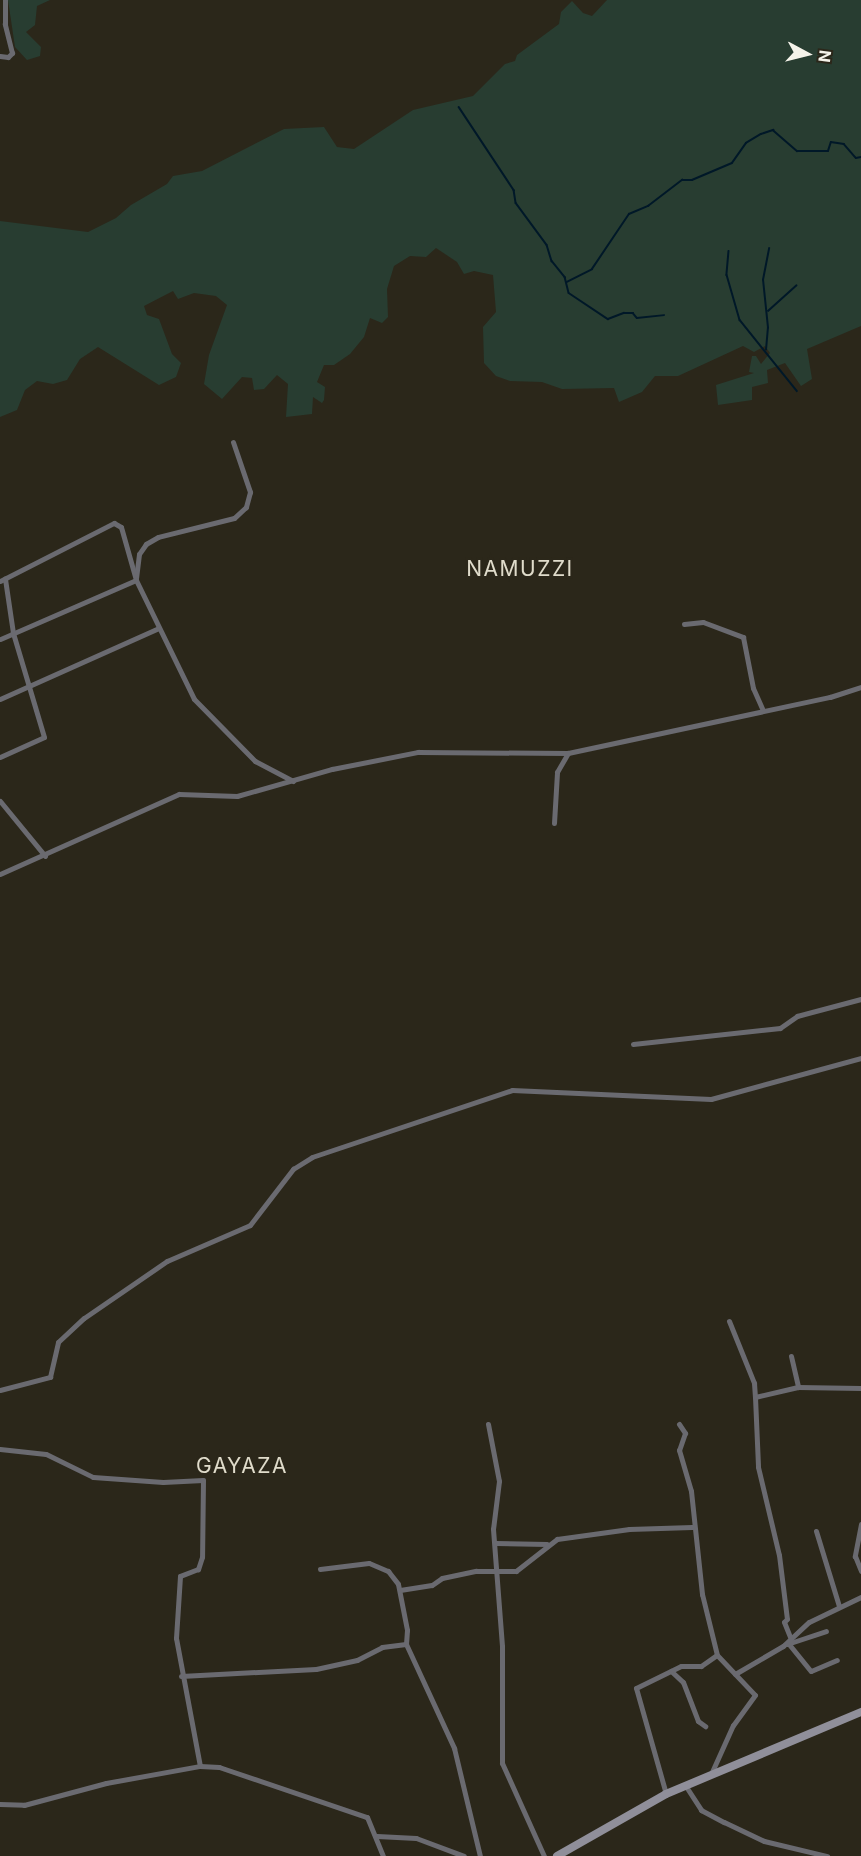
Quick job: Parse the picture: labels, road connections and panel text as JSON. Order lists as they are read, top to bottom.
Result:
{
  "districts": ["NAMUZZI", "GAYAZA"],
  "north": "right"
}
